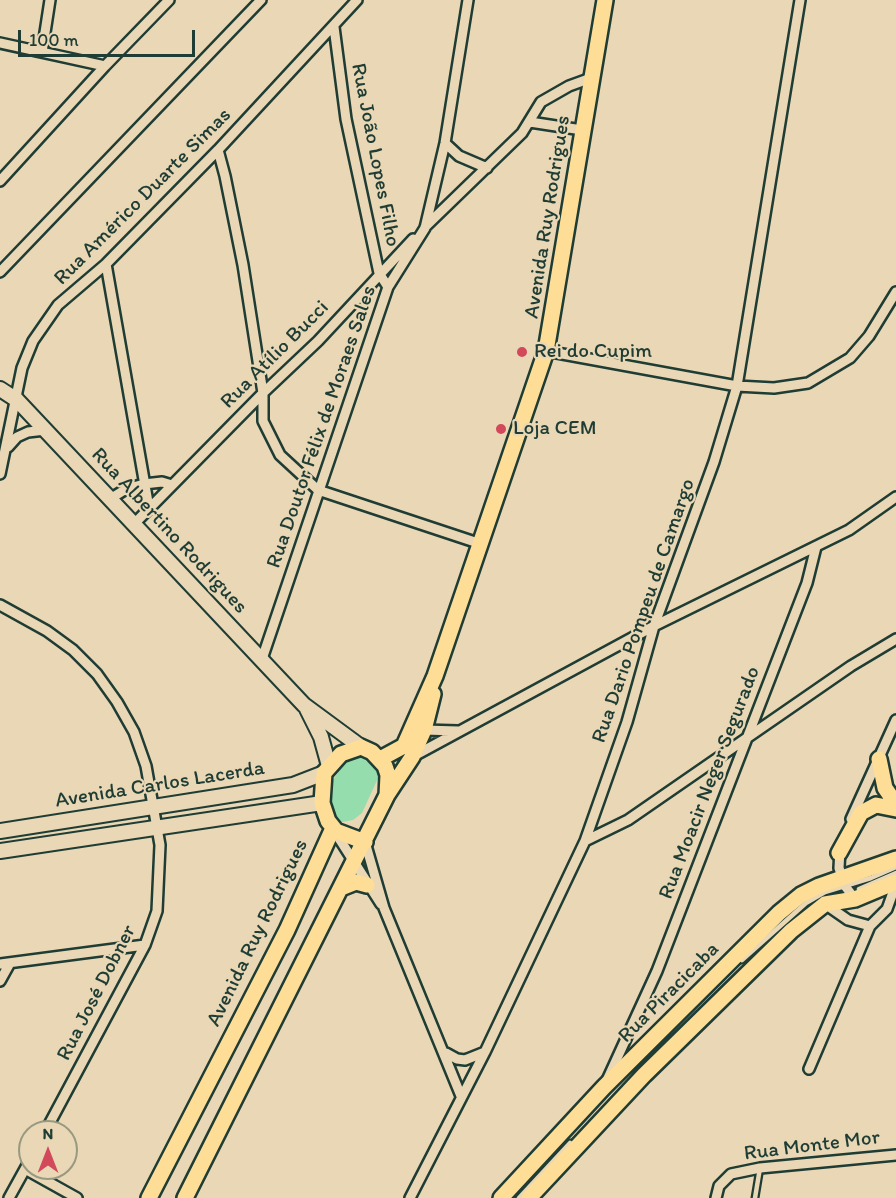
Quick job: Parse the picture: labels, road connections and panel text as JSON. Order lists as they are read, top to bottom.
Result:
{
  "streets": {
    "main road": [
      "Avenida Ruy Rodrigues",
      "Rua Albertino Rodrigues",
      "Avenida Carlos Lacerda",
      "Rua Piracicaba"
    ],
    "street": [
      "Rua João Lopes Filho",
      "Rua Américo Duarte Simas",
      "Rua Atílio Bucci",
      "Rua Doutor Félix de Moraes Sales",
      "Rua Dario Pompeu de Camargo",
      "Rua Moacir Neger Segurado",
      "Rua José Dobner",
      "Rua Monte Mor"
    ]
  },
  "crossings": [
    ["Rua João Lopes Filho", "Rua Américo Duarte Simas"],
    ["Rua João Lopes Filho", "Rua Atílio Bucci"],
    ["Rua João Lopes Filho", "Rua Doutor Félix de Moraes Sales"],
    ["Rua Américo Duarte Simas", "Rua Albertino Rodrigues"],
    ["Avenida Ruy Rodrigues", "Rua Atílio Bucci"],
    ["Avenida Ruy Rodrigues", "Rua Albertino Rodrigues"],
    ["Avenida Ruy Rodrigues", "Avenida Carlos Lacerda"],
    ["Rua Atílio Bucci", "Rua Doutor Félix de Moraes Sales"],
    ["Rua Atílio Bucci", "Rua Albertino Rodrigues"],
    ["Rua Doutor Félix de Moraes Sales", "Rua Albertino Rodrigues"],
    ["Rua Albertino Rodrigues", "Avenida Carlos Lacerda"],
    ["Rua Moacir Neger Segurado", "Rua Piracicaba"],
    ["Avenida Carlos Lacerda", "Rua José Dobner"]
  ],
  "places": ["Rei do Cupim", "Loja CEM"],
  "scale_bar": "100 m",
  "north": "top"
}
